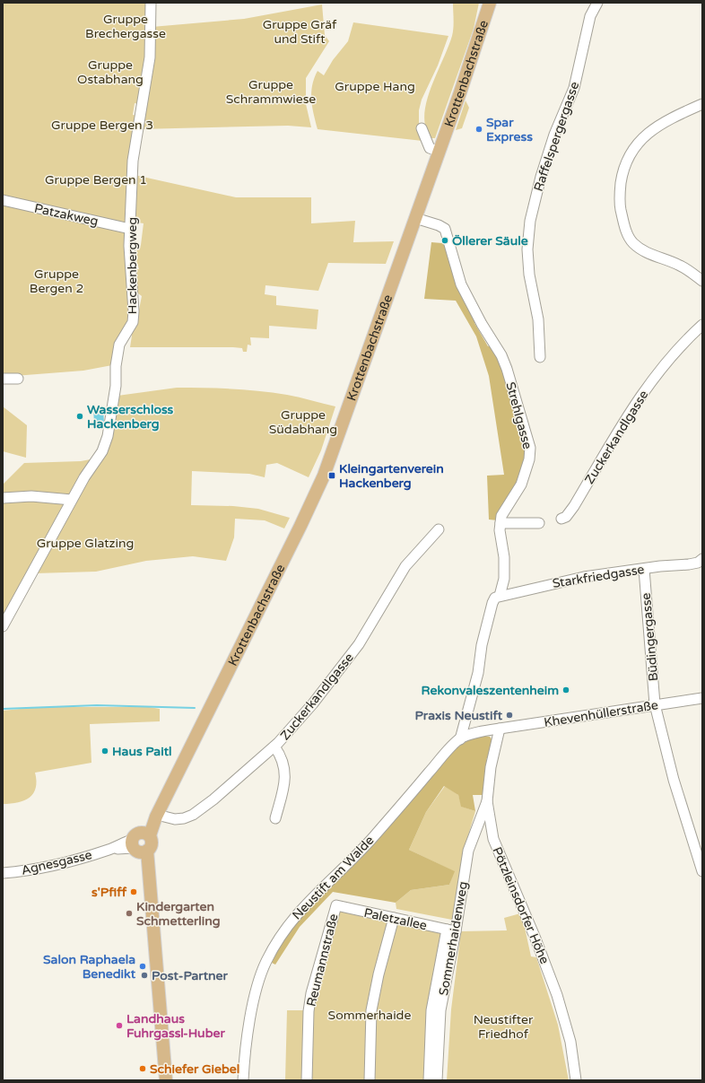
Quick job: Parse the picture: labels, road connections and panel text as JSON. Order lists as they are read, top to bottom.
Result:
{
  "streets": {
    "main road": ["Krottenbachstraße"],
    "street": [
      "Raffelspergergasse",
      "Patzakweg",
      "Hackenbergweg",
      "Strehlgasse",
      "Zuckerkandlgasse",
      "Starkfriedgasse",
      "Büdingergasse",
      "Khevenhüllerstraße",
      "Agnesgasse",
      "Neustift am Walde",
      "Pötzleinsdorfer Höhe",
      "Paletzallee",
      "Sommerhaidenweg",
      "Reumannstraße"
    ]
  },
  "crossings": [
    ["Krottenbachstraße", "Strehlgasse"],
    ["Krottenbachstraße", "Zuckerkandlgasse"],
    ["Patzakweg", "Hackenbergweg"],
    ["Strehlgasse", "Starkfriedgasse"],
    ["Strehlgasse", "Neustift am Walde"],
    ["Starkfriedgasse", "Büdingergasse"],
    ["Büdingergasse", "Khevenhüllerstraße"],
    ["Khevenhüllerstraße", "Neustift am Walde"],
    ["Khevenhüllerstraße", "Pötzleinsdorfer Höhe"],
    ["Neustift am Walde", "Pötzleinsdorfer Höhe"],
    ["Pötzleinsdorfer Höhe", "Sommerhaidenweg"],
    ["Paletzallee", "Sommerhaidenweg"],
    ["Paletzallee", "Reumannstraße"]
  ],
  "parks": [
    "Gruppe Brechergasse",
    "Gruppe Gräf und Stift",
    "Gruppe Ostabhang",
    "Gruppe Schrammwiese",
    "Gruppe Hang",
    "Gruppe Bergen 3",
    "Gruppe Bergen 1",
    "Gruppe Bergen 2",
    "Gruppe Südabhang",
    "Gruppe Glatzing",
    "Sommerhaide",
    "Neustifter Friedhof"
  ],
  "places": {
    "other": [
      "Spar Express",
      "Öllerer Säule",
      "Wasserschloss Hackenberg",
      "Rekonvaleszentenheim",
      "Praxis Neustift",
      "Haus Paitl",
      "s'Pfiff",
      "Kindergarten Schmetterling",
      "Salon Raphaela Benedikt",
      "Post-Partner",
      "Landhaus Fuhrgassl-Huber",
      "Schiefer Giebel"
    ],
    "transit": ["Kleingartenverein Hackenberg"]
  }
}
